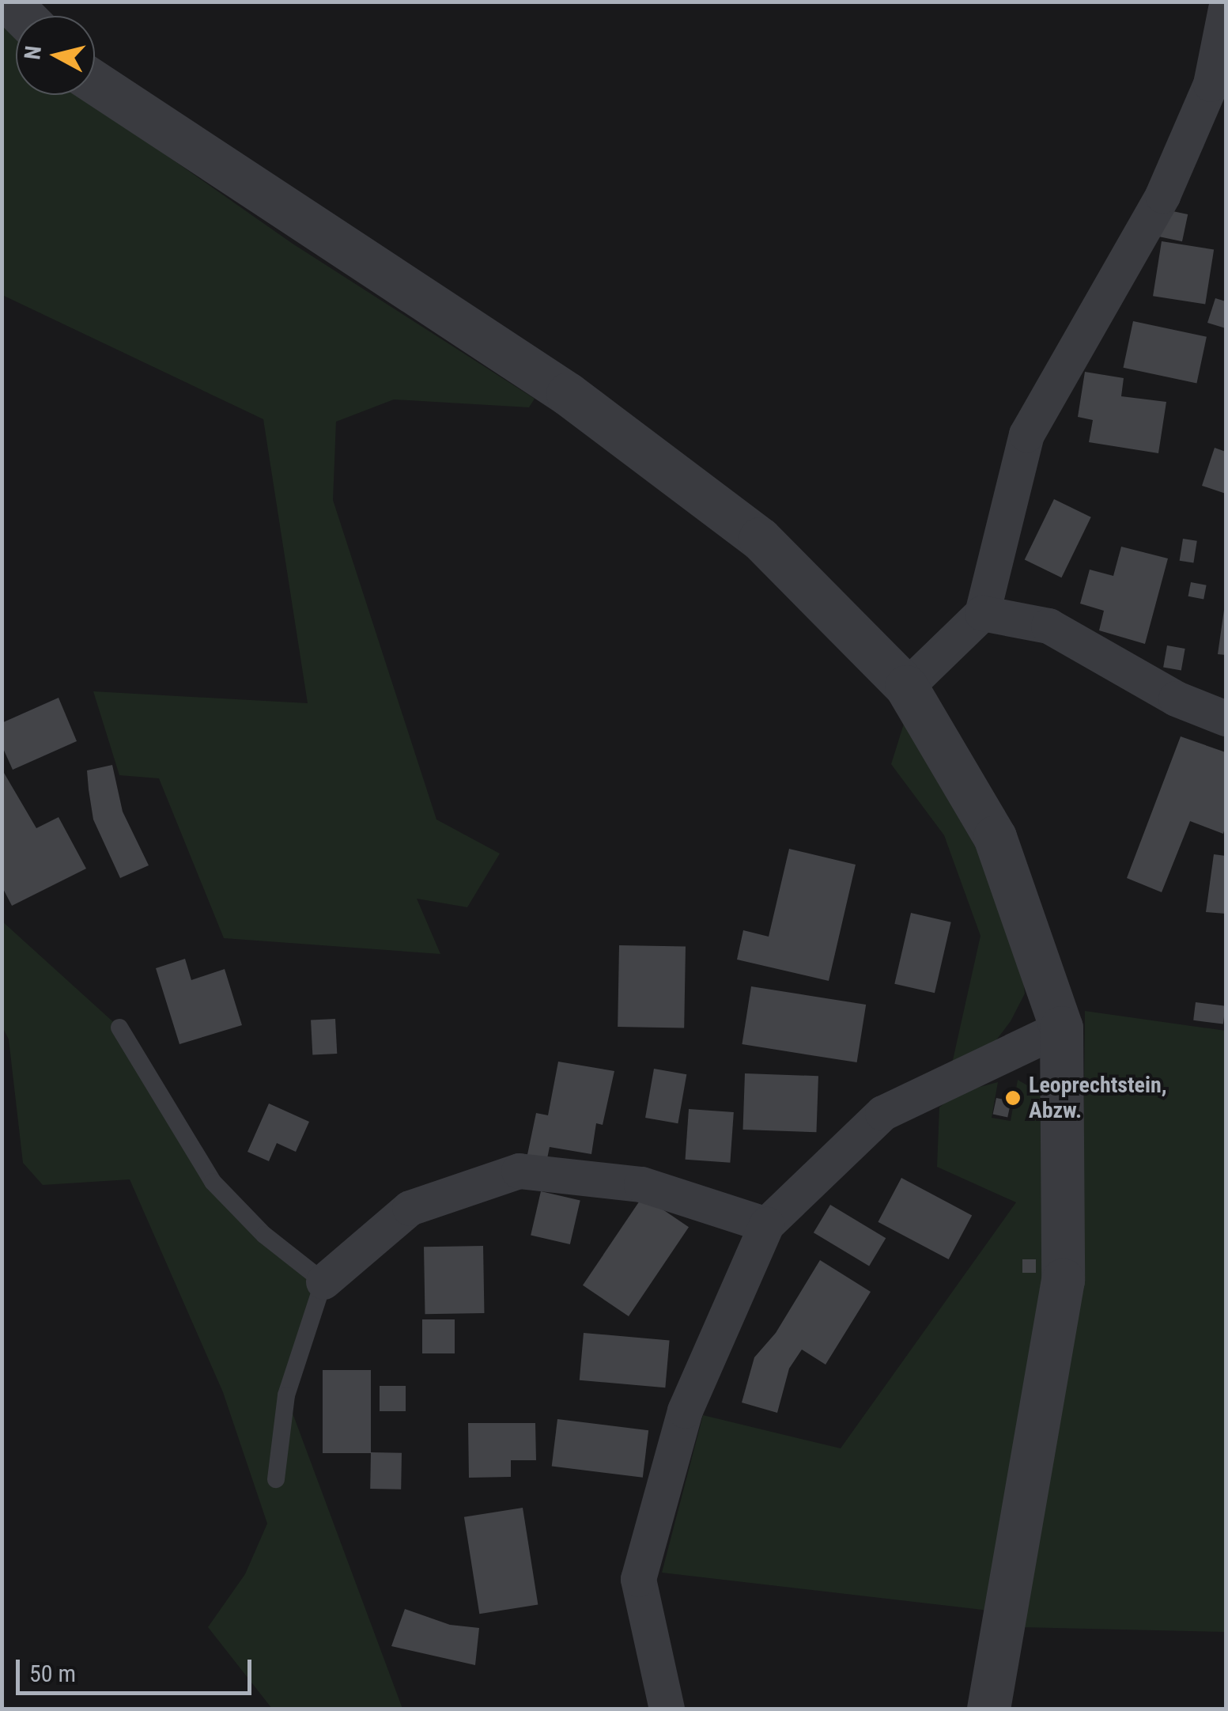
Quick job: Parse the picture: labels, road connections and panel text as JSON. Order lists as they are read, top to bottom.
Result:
{
  "places": ["Leoprechtstein, Abzw."],
  "scale_bar": "50 m",
  "north": "left"
}
